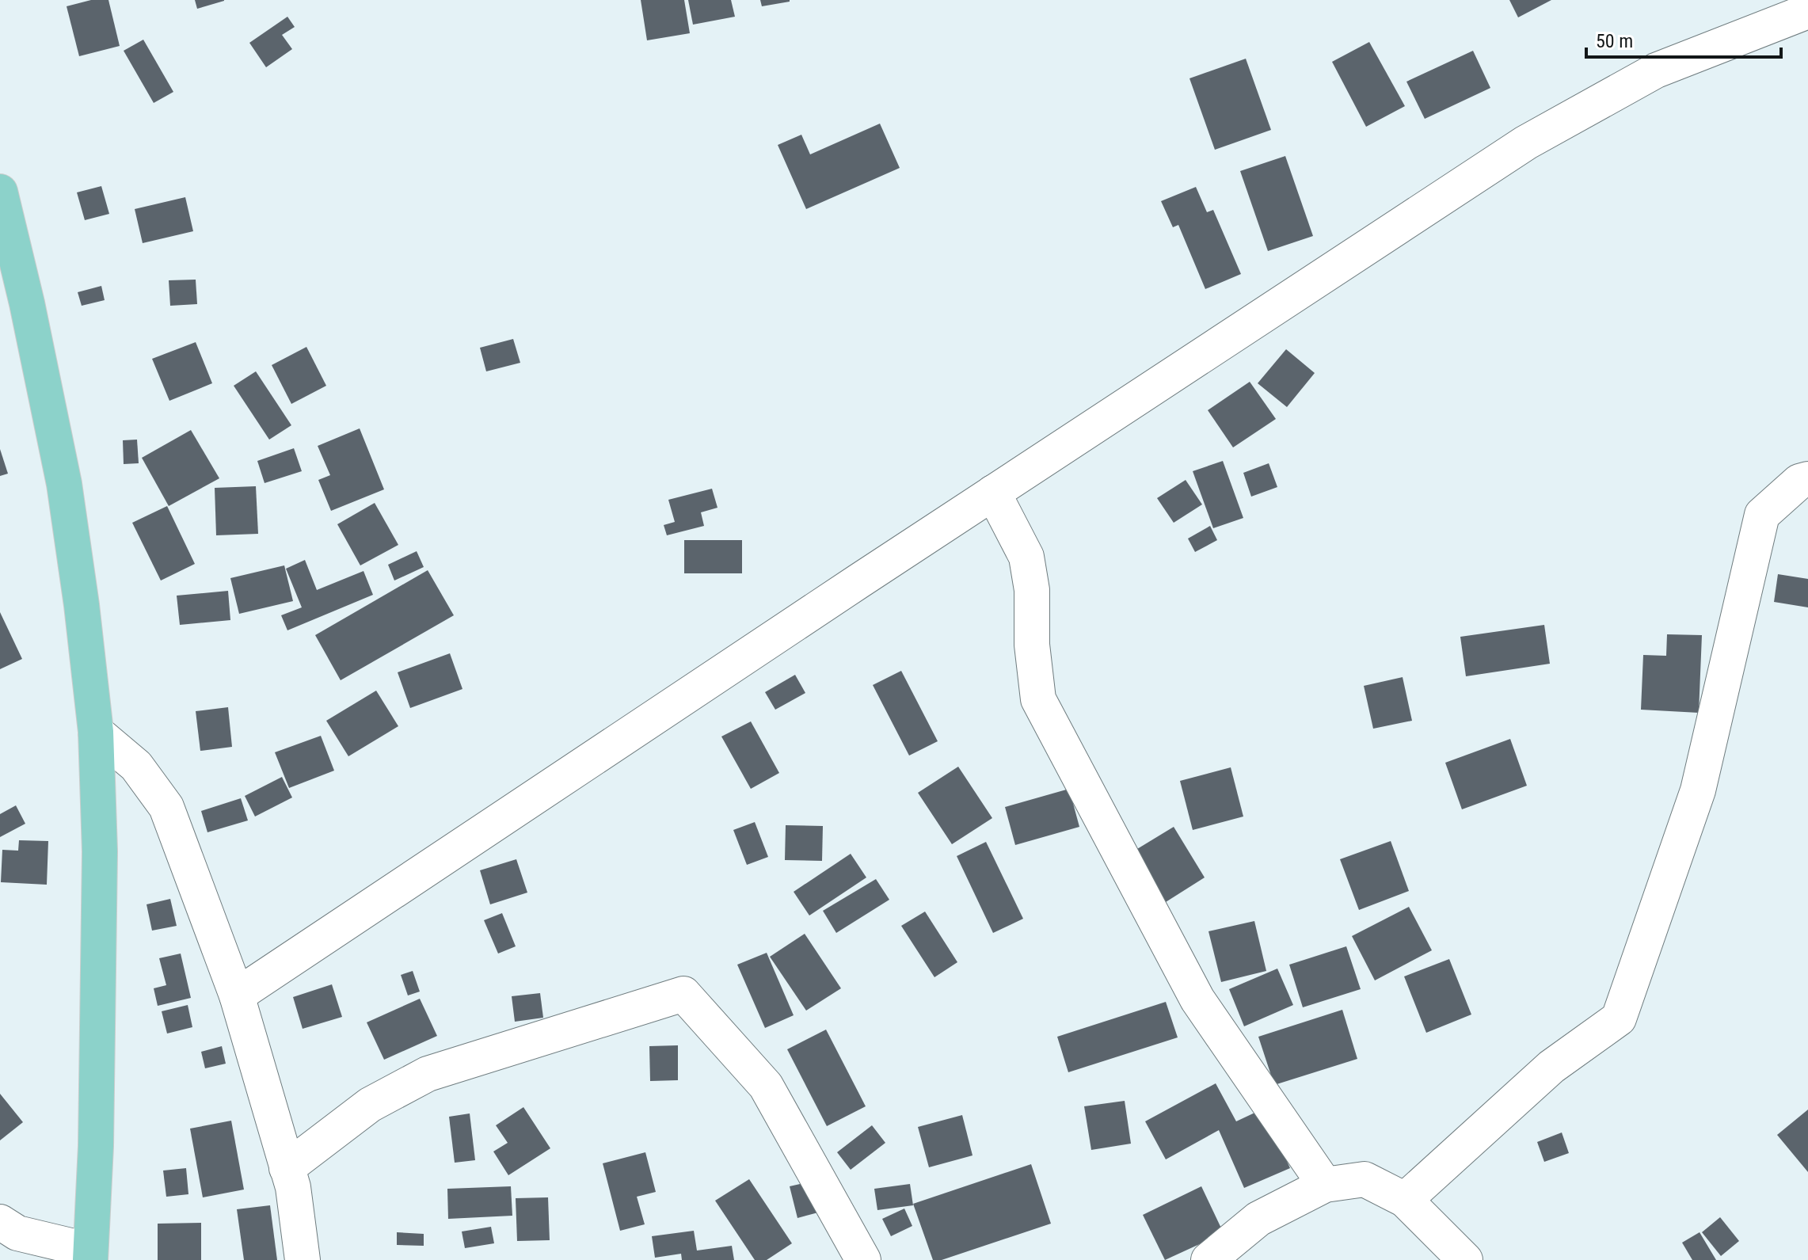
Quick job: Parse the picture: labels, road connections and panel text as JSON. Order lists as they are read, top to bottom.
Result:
{
  "scale_bar": "50 m"
}
